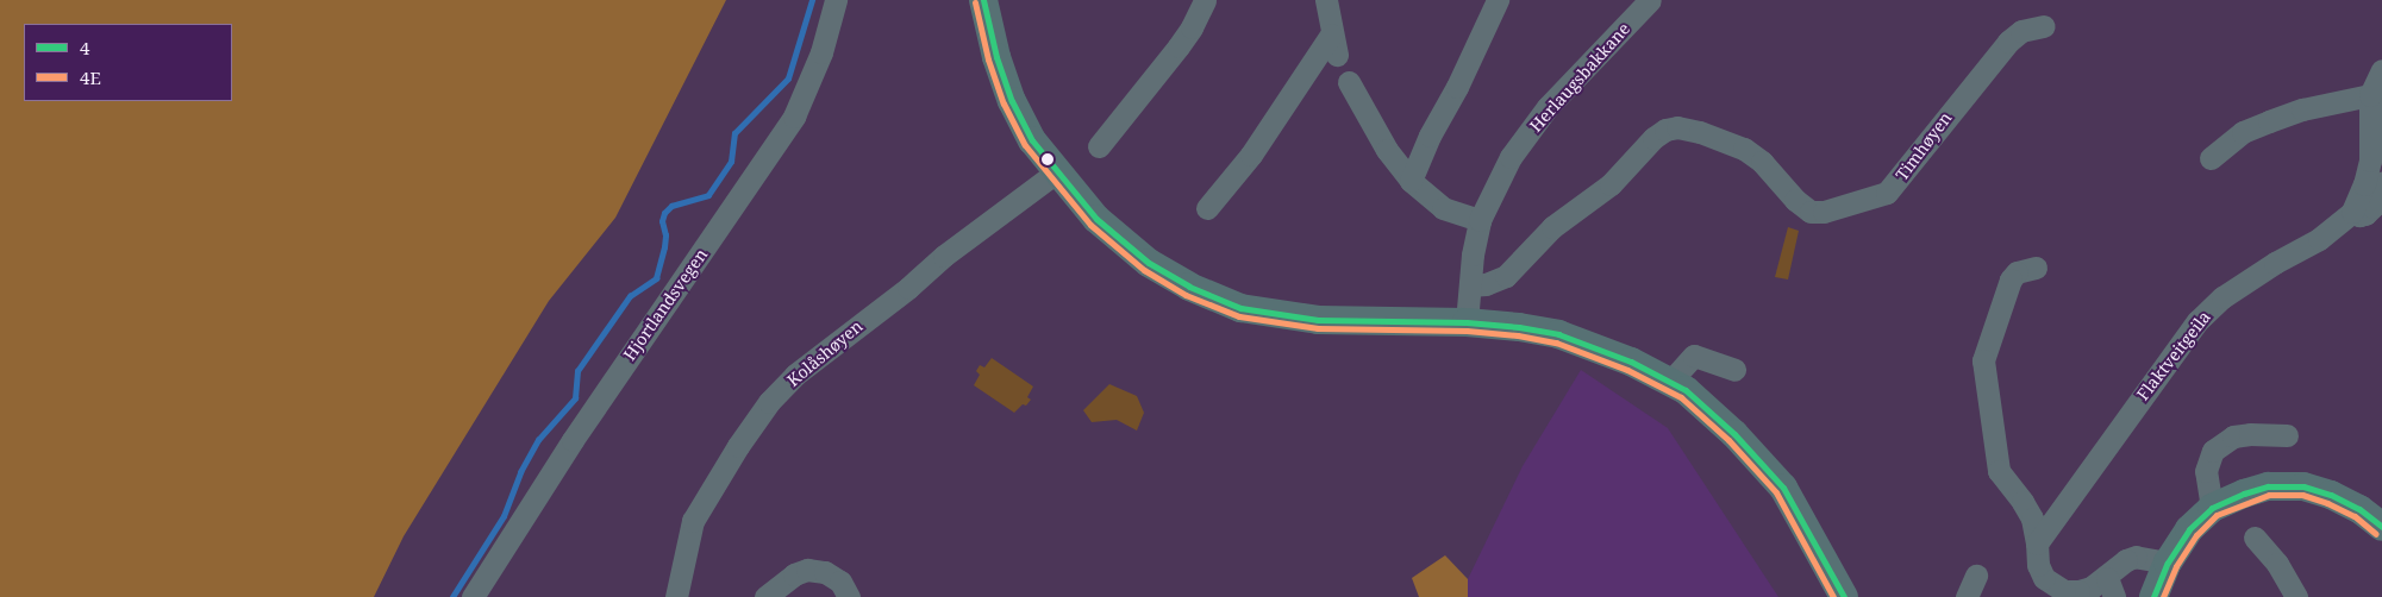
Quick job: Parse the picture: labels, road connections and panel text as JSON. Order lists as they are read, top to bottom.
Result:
{
  "streets": {
    "street": [
      "Herlaugsbakkane",
      "Timhøyen",
      "Hjortlandsvegen",
      "Kolåshøyen",
      "Flaktveitgeila"
    ]
  },
  "crossings": [
    ["Herlaugsbakkane", "Timhøyen"]
  ],
  "lines": ["transit line 4", "transit line 4E"],
  "legend": ["4", "4E"]
}
